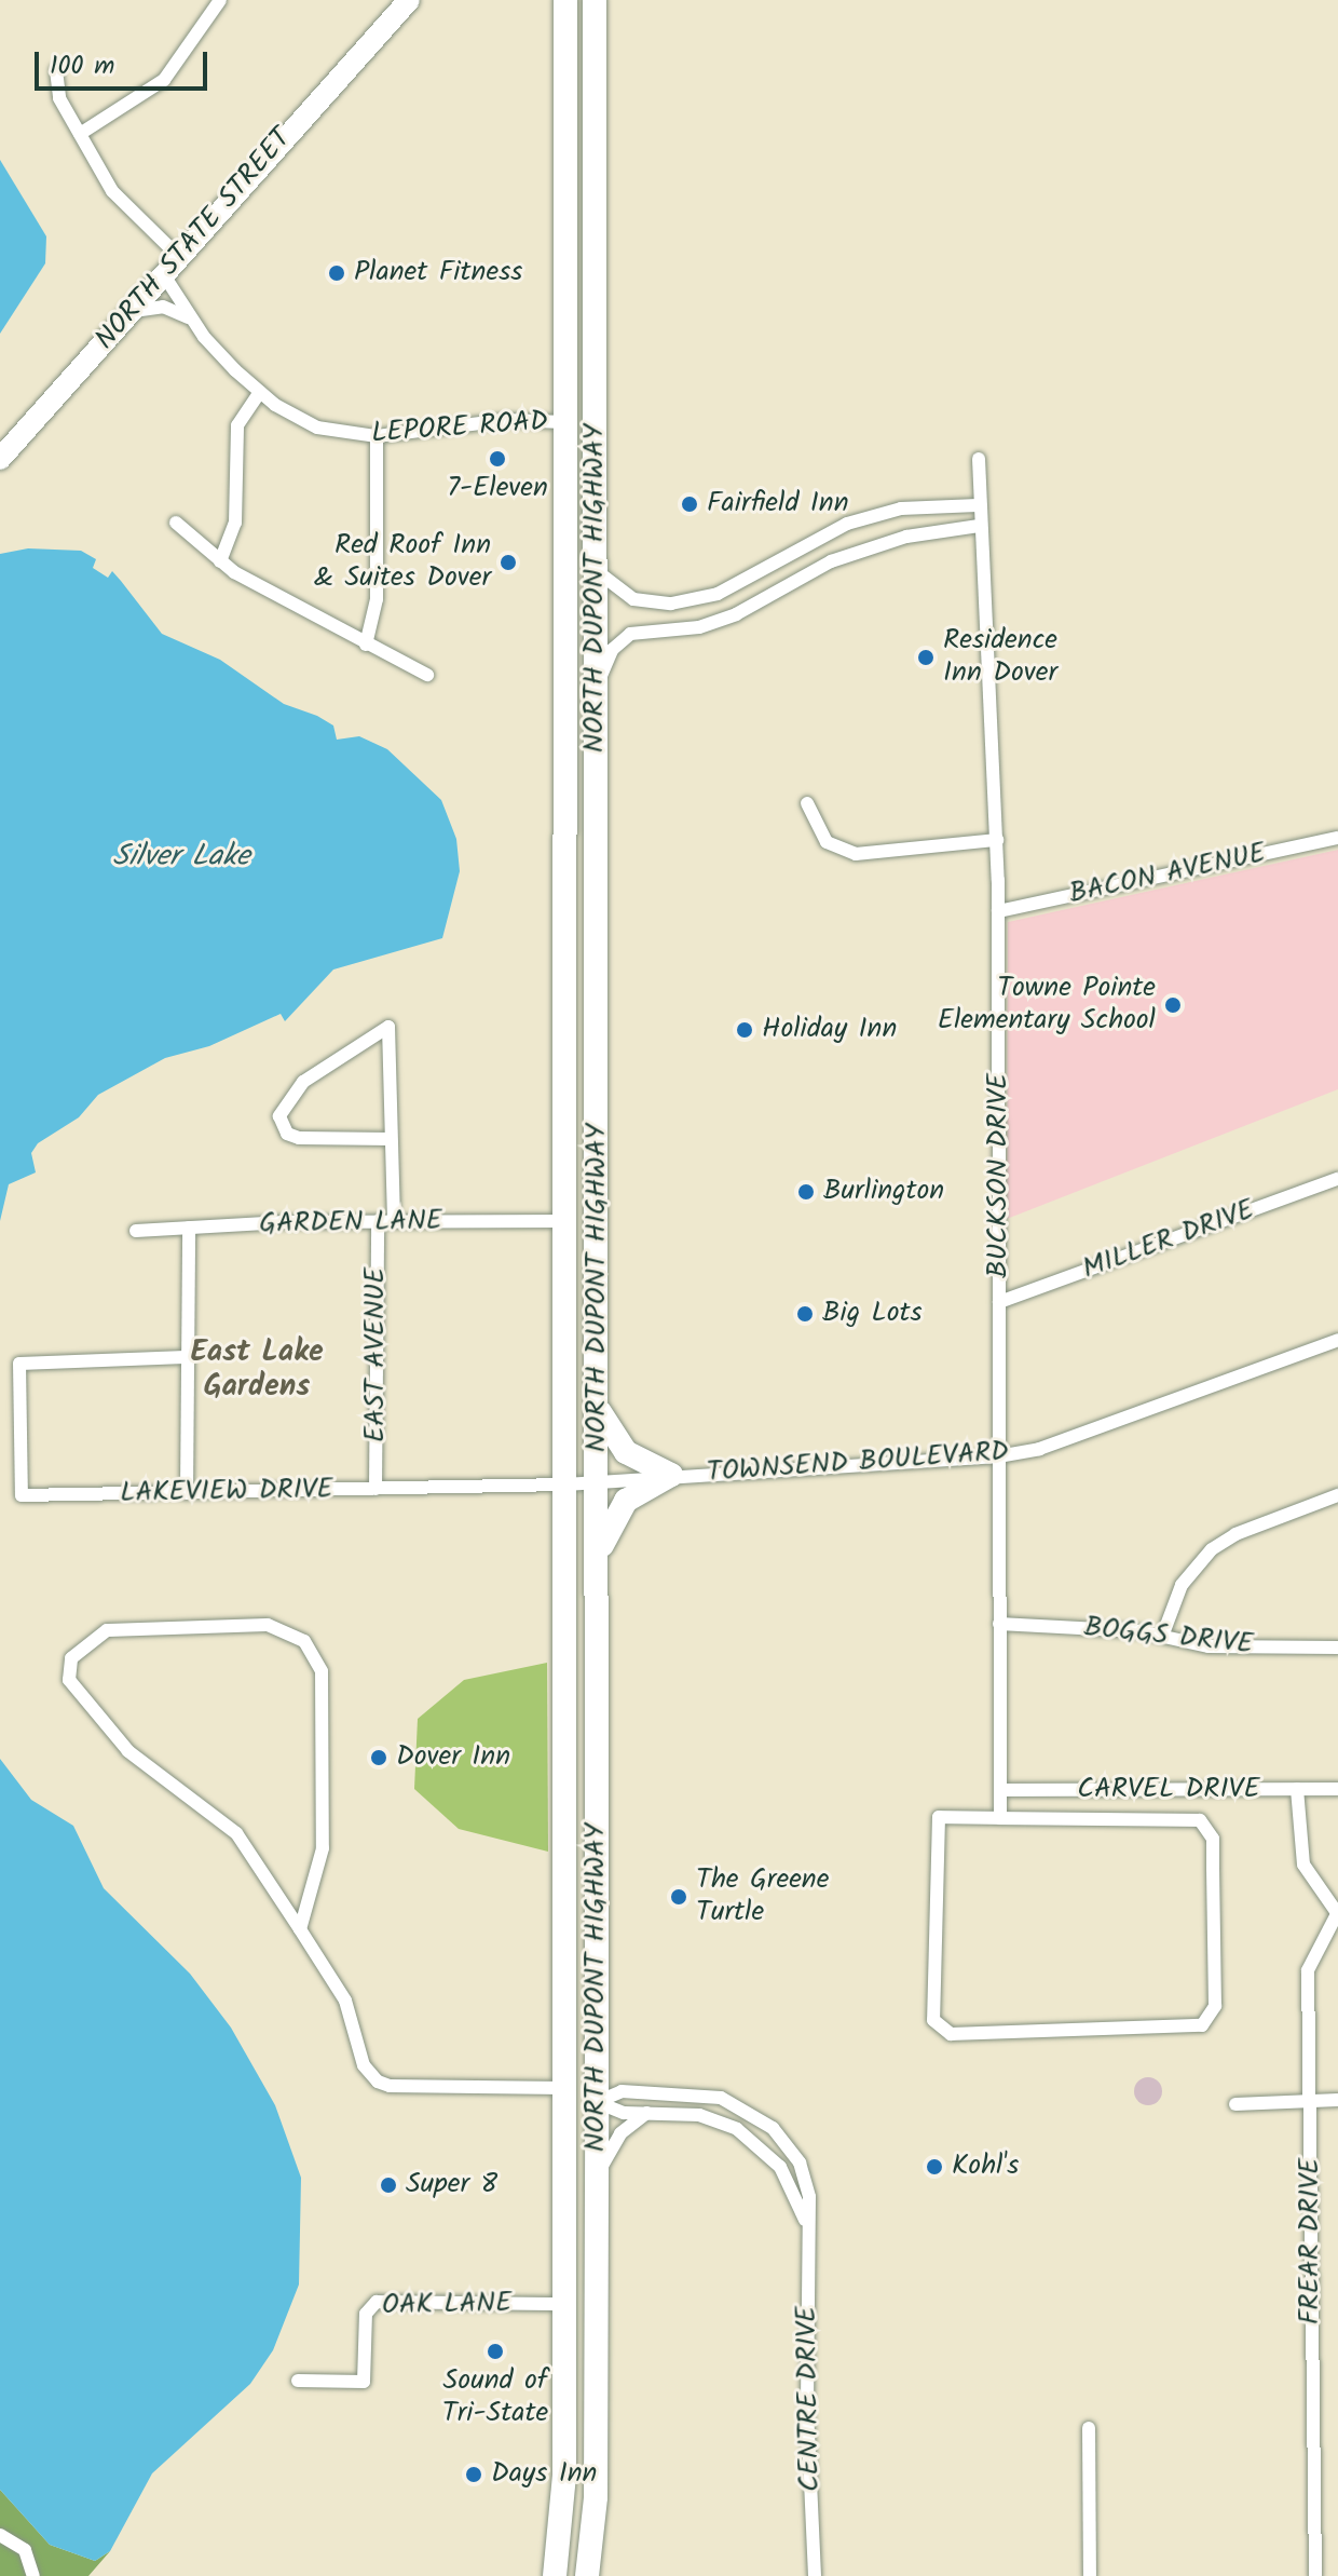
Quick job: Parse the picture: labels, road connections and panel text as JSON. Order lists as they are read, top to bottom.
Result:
{
  "streets": {
    "highway": ["NORTH DUPONT HIGHWAY"],
    "main road": ["NORTH STATE STREET"],
    "street": [
      "LEPORE ROAD",
      "BACON AVENUE",
      "BUCKSON DRIVE",
      "GARDEN LANE",
      "MILLER DRIVE",
      "EAST AVENUE",
      "TOWNSEND BOULEVARD",
      "LAKEVIEW DRIVE",
      "BOGGS DRIVE",
      "CARVEL DRIVE",
      "FREAR DRIVE",
      "OAK LANE",
      "CENTRE DRIVE"
    ]
  },
  "crossings": [
    ["NORTH STATE STREET", "LEPORE ROAD"],
    ["LEPORE ROAD", "NORTH DUPONT HIGHWAY"],
    ["NORTH DUPONT HIGHWAY", "GARDEN LANE"],
    ["NORTH DUPONT HIGHWAY", "TOWNSEND BOULEVARD"],
    ["NORTH DUPONT HIGHWAY", "LAKEVIEW DRIVE"],
    ["NORTH DUPONT HIGHWAY", "OAK LANE"],
    ["NORTH DUPONT HIGHWAY", "CENTRE DRIVE"],
    ["BACON AVENUE", "BUCKSON DRIVE"],
    ["BUCKSON DRIVE", "MILLER DRIVE"],
    ["BUCKSON DRIVE", "TOWNSEND BOULEVARD"],
    ["BUCKSON DRIVE", "BOGGS DRIVE"],
    ["BUCKSON DRIVE", "CARVEL DRIVE"],
    ["GARDEN LANE", "EAST AVENUE"],
    ["EAST AVENUE", "LAKEVIEW DRIVE"],
    ["TOWNSEND BOULEVARD", "LAKEVIEW DRIVE"]
  ],
  "districts": ["East Lake Gardens"],
  "water": ["Silver Lake"],
  "places": [
    "Planet Fitness",
    "7-Eleven",
    "Fairfield Inn",
    "Red Roof Inn & Suites Dover",
    "Residence Inn Dover",
    "Towne Pointe Elementary School",
    "Holiday Inn",
    "Burlington",
    "Big Lots",
    "Dover Inn",
    "The Greene Turtle",
    "Kohl's",
    "Super 8",
    "Sound of Tri-State",
    "Days Inn"
  ],
  "scale_bar": "100 m"
}
